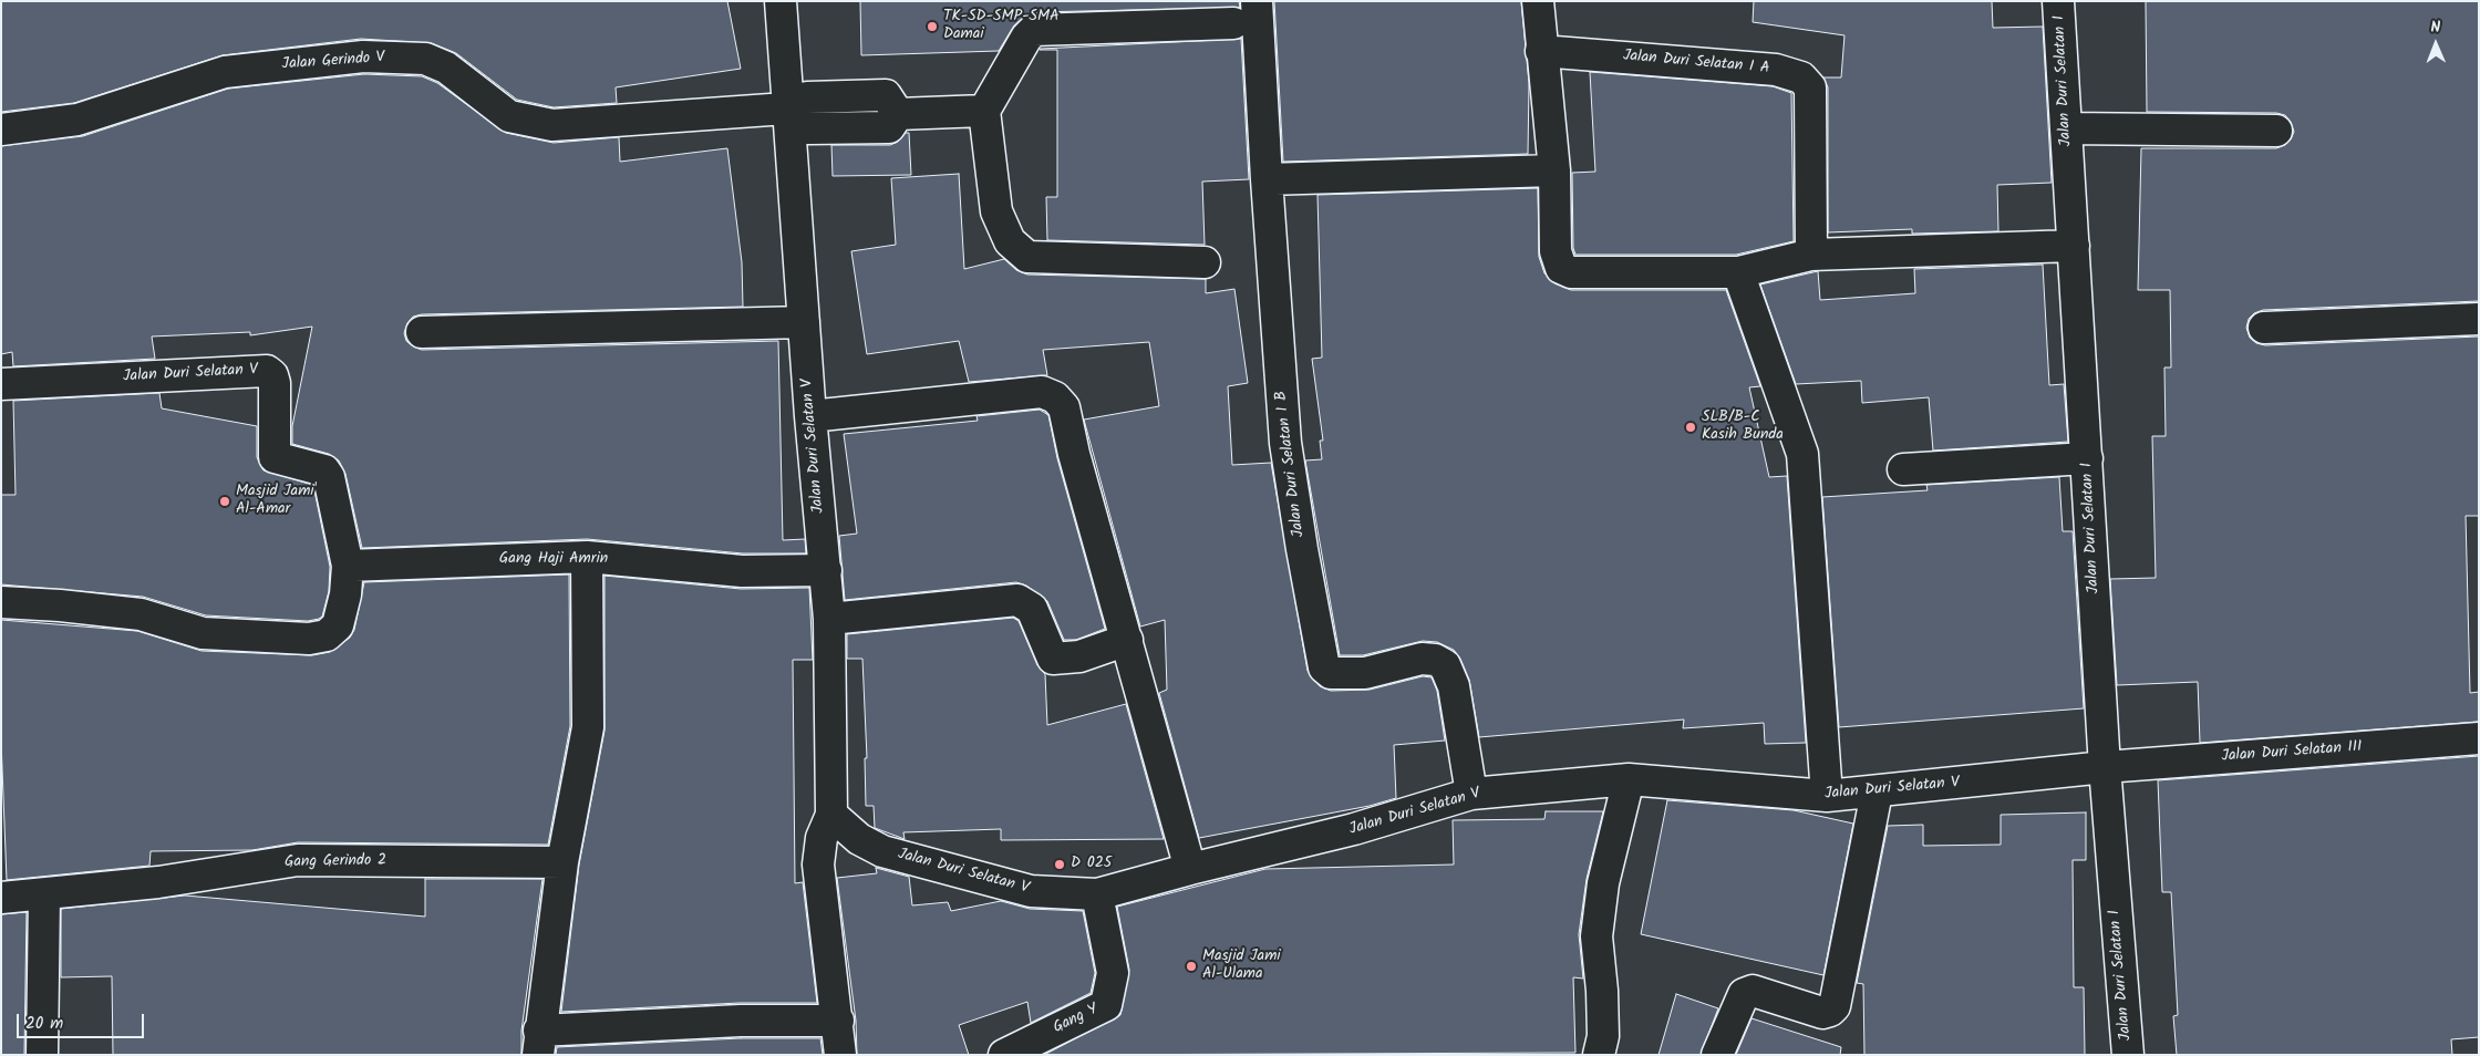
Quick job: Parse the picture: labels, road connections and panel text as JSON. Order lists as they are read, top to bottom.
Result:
{
  "streets": {
    "street": [
      "Jalan Gerindo V",
      "Jalan Duri Selatan I A",
      "Jalan Duri Selatan I",
      "Jalan Duri Selatan V",
      "Jalan Duri Selatan I B",
      "Gang Haji Amrin",
      "Jalan Duri Selatan III",
      "Gang Gerindo 2",
      "Gang Y"
    ]
  },
  "crossings": [
    ["Jalan Gerindo V", "Jalan Duri Selatan V"],
    ["Jalan Duri Selatan I", "Jalan Duri Selatan V"],
    ["Jalan Duri Selatan I", "Jalan Duri Selatan III"],
    ["Jalan Duri Selatan V", "Jalan Duri Selatan I B"],
    ["Jalan Duri Selatan V", "Gang Haji Amrin"],
    ["Jalan Duri Selatan V", "Jalan Duri Selatan III"],
    ["Jalan Duri Selatan V", "Gang Y"]
  ],
  "places": [
    "TK-SD-SMP-SMA Damai",
    "SLB/B-C Kasih Bunda",
    "Masjid Jami' Al-Amar",
    "D 025",
    "Masjid Jami Al-Ulama"
  ],
  "scale_bar": "20 m",
  "north": "top"
}
